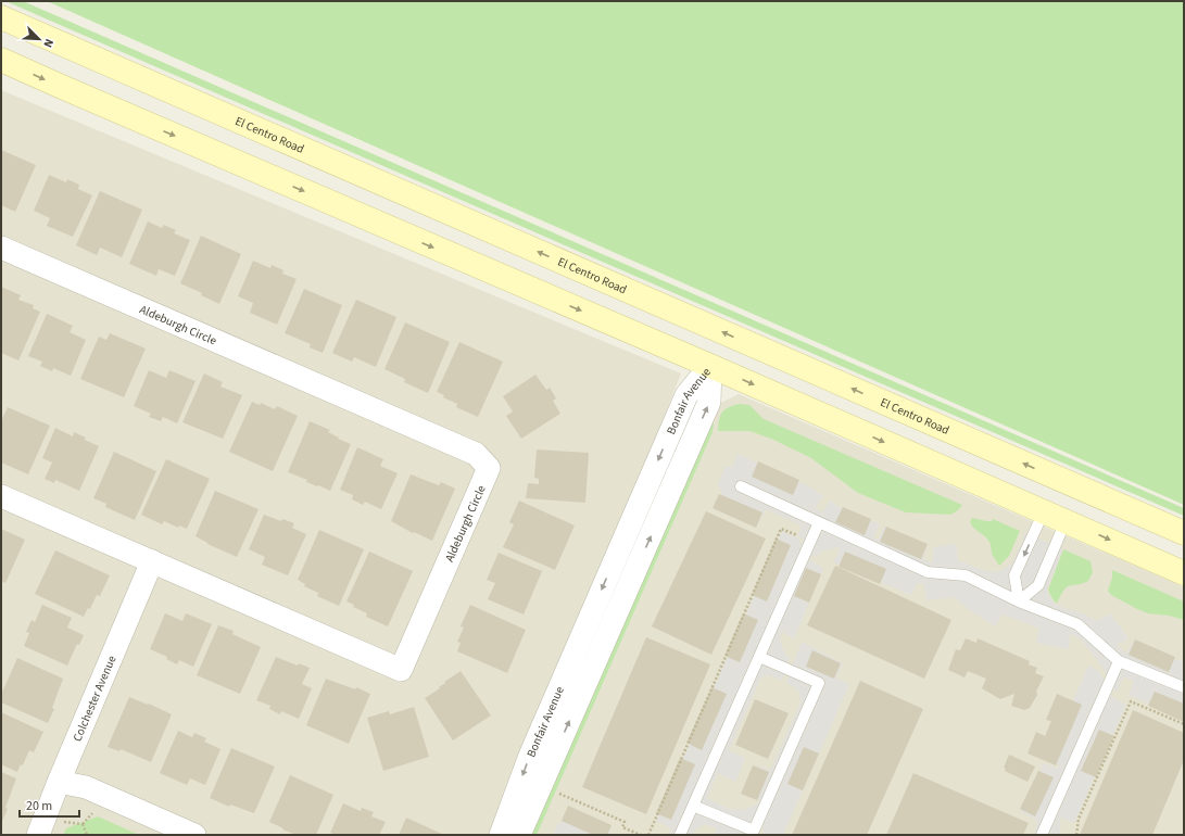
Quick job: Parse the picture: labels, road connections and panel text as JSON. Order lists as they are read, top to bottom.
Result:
{
  "streets": {
    "main road": ["El Centro Road"],
    "street": ["Aldeburgh Circle", "Bonfair Avenue", "Colchester Avenue"]
  },
  "crossings": [
    ["Aldeburgh Circle", "Colchester Avenue"]
  ],
  "scale_bar": "20 m",
  "north": "bottom right"
}
